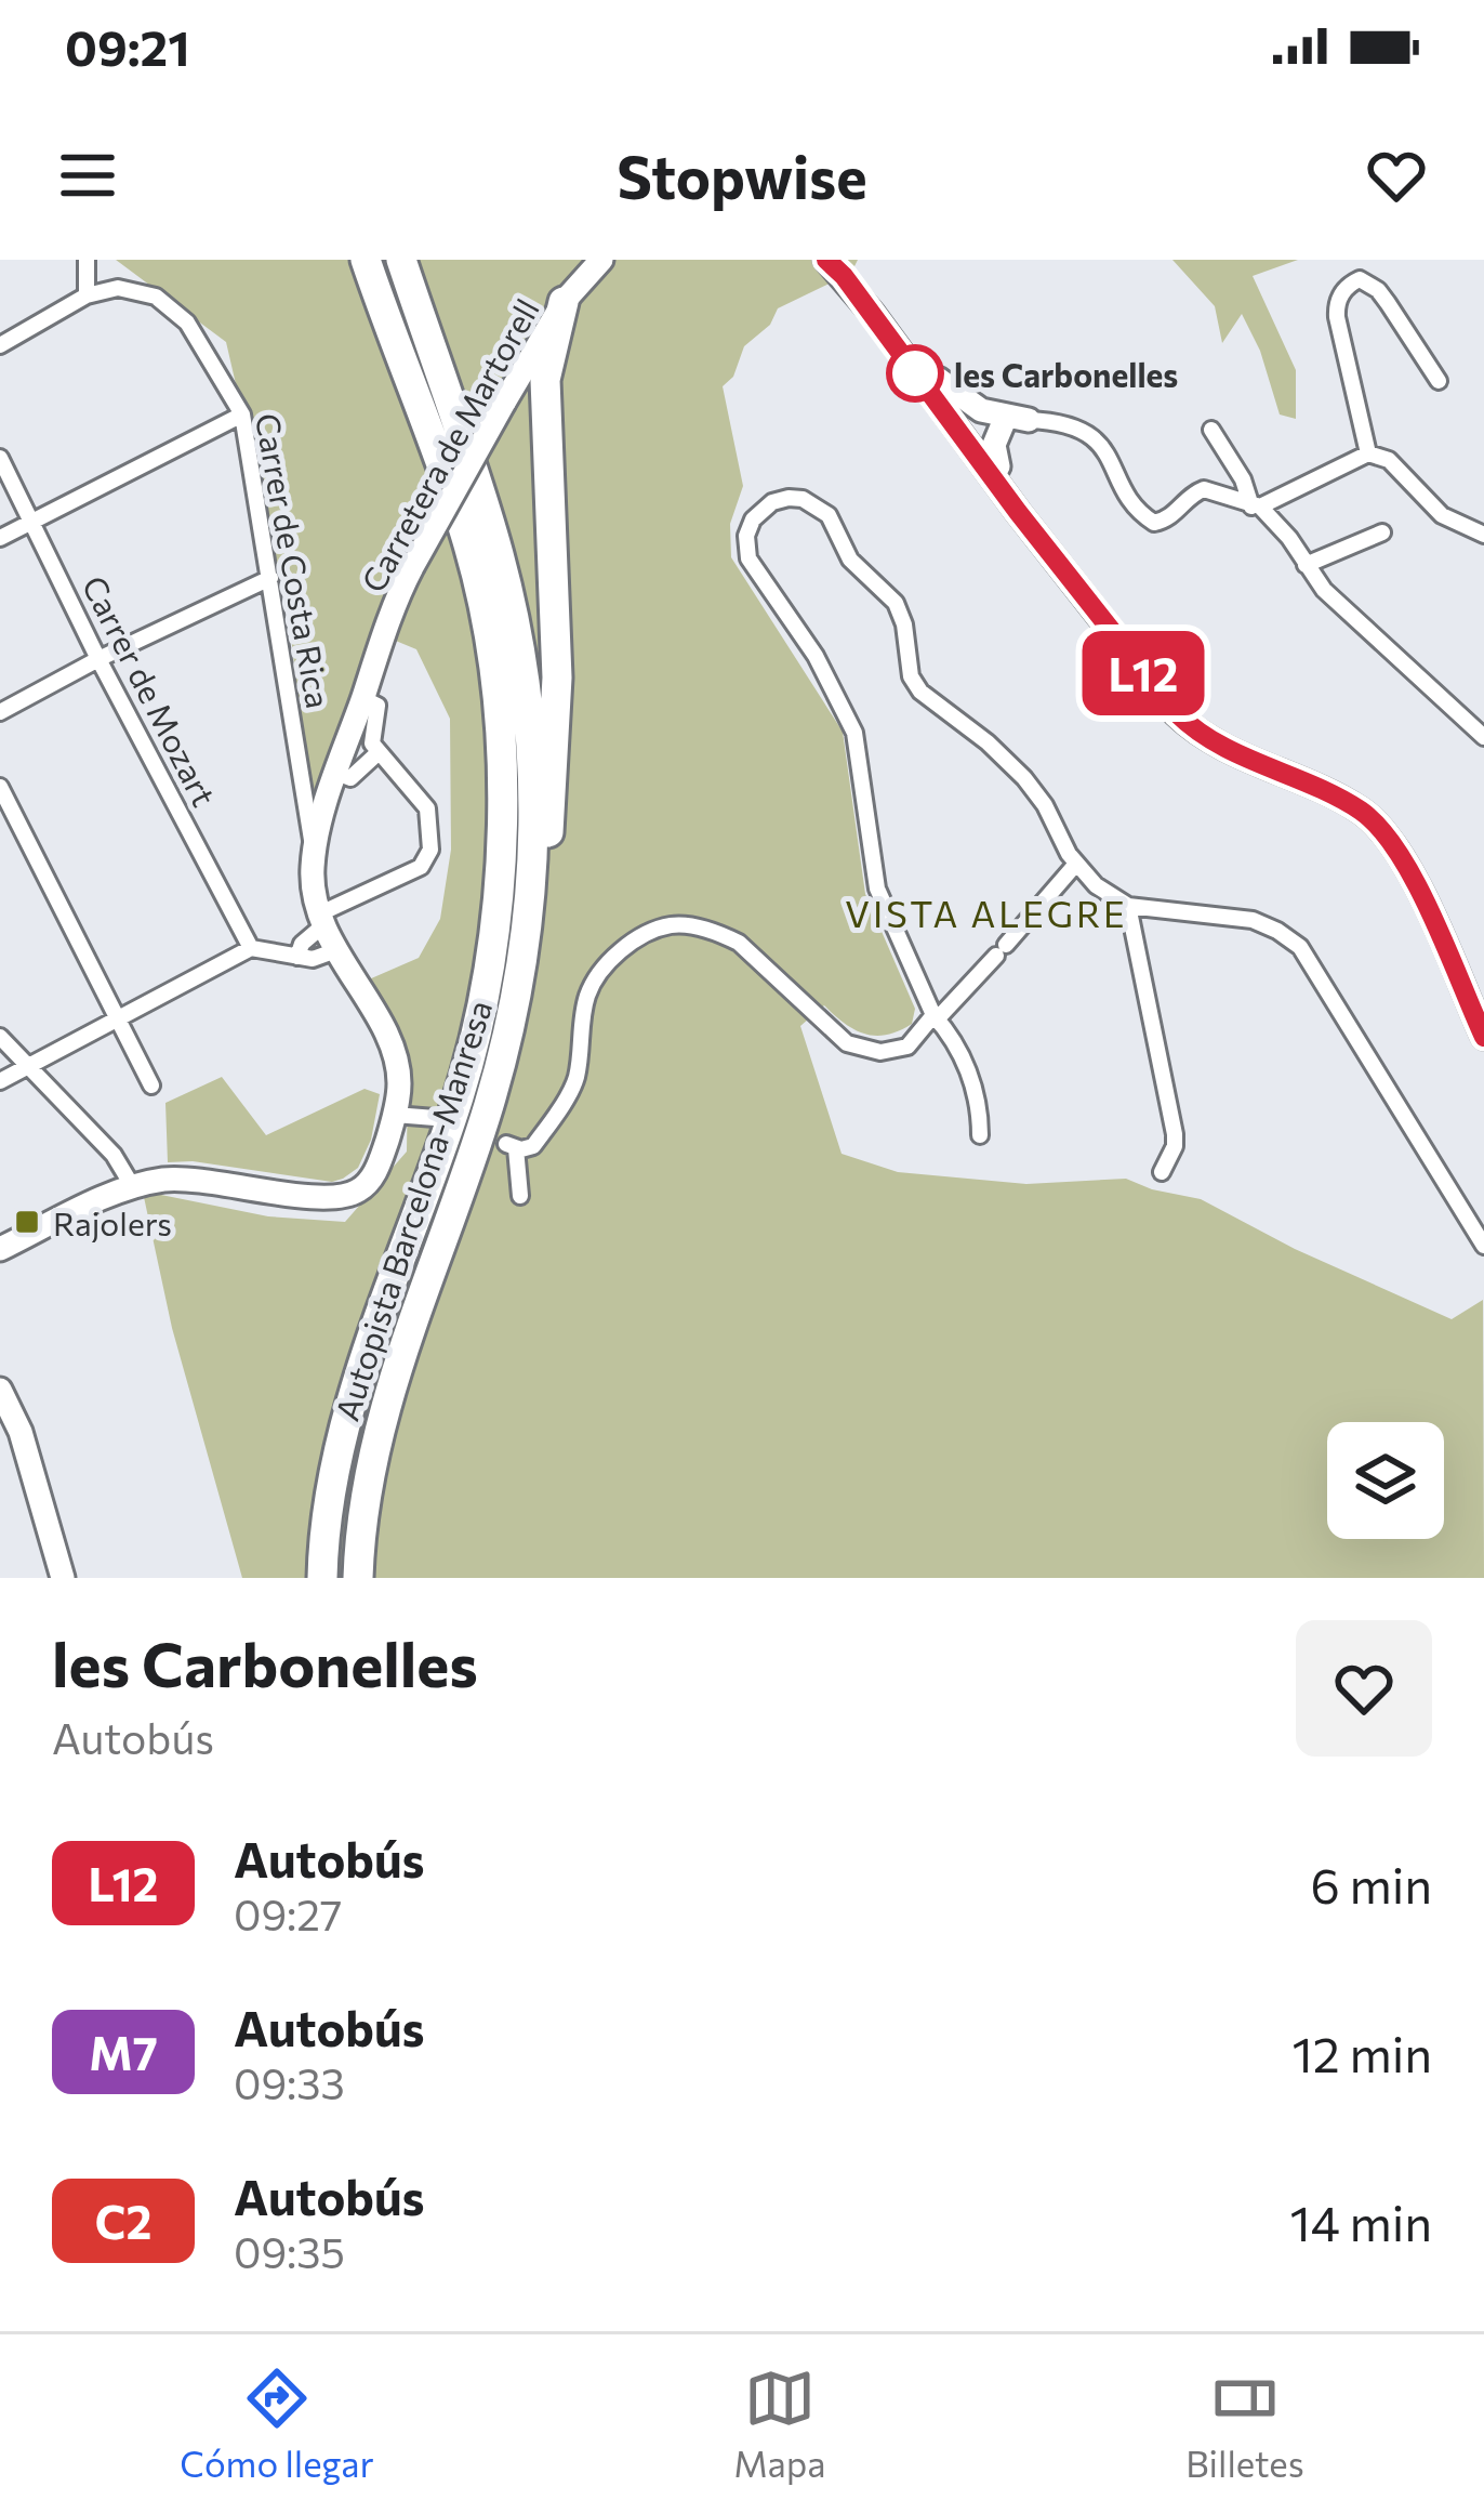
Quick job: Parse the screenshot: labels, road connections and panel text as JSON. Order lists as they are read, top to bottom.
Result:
{
  "streets": {
    "highway": ["Autopista Barcelona-Manresa"],
    "main road": ["Carretera de Martorell"],
    "street": ["Carrer de Costa Rica", "Carrer de Mozart"]
  },
  "crossings": [
    ["Carretera de Martorell", "Carrer de Costa Rica"]
  ],
  "districts": ["VISTA ALEGRE"],
  "places": {
    "other": ["les Carbonelles"],
    "transit": ["Rajolers"]
  },
  "lines": ["bus line L12"],
  "page": {
    "status": "09:21",
    "header": "Stopwise",
    "on_map": "L12",
    "heading": ["les Carbonelles", "Autobús"],
    "list": [
      {
        "mark": "L12",
        "name": "Autobús",
        "note": "09:27",
        "value": "6 min"
      },
      {
        "mark": "M7",
        "name": "Autobús",
        "note": "09:33",
        "value": "12 min"
      },
      {
        "mark": "C2",
        "name": "Autobús",
        "note": "09:35",
        "value": "14 min"
      }
    ],
    "tabs": ["Cómo llegar", "Mapa", "Billetes"]
  }
}
